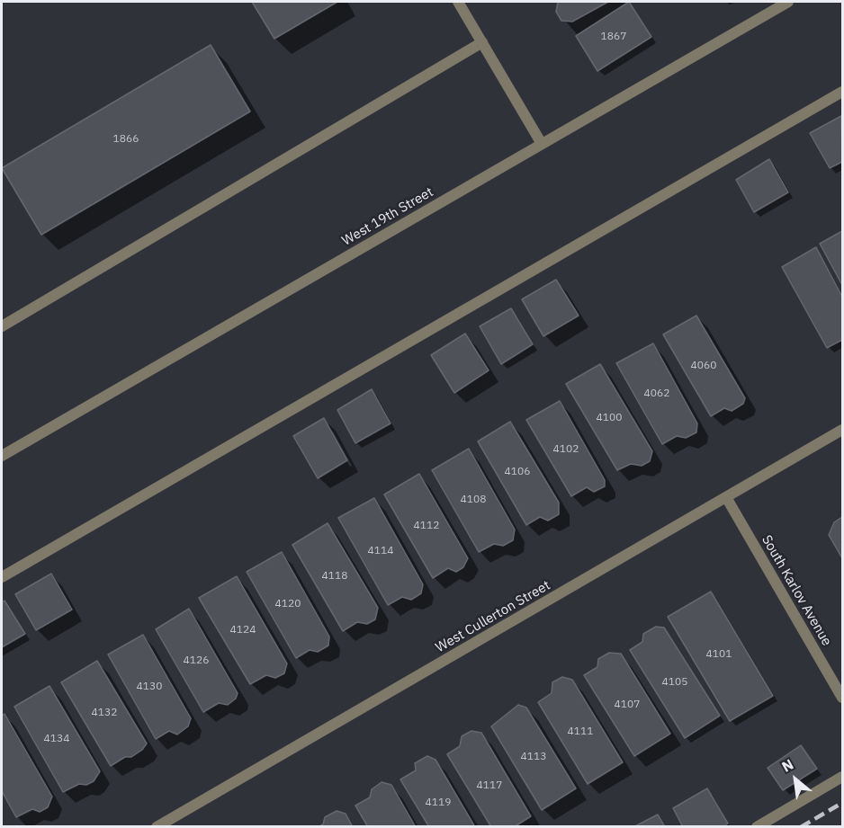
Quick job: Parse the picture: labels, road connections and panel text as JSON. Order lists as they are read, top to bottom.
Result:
{
  "streets": {
    "street": ["West 19th Street", "South Karlov Avenue", "West Cullerton Street"]
  },
  "crossings": [
    ["South Karlov Avenue", "West Cullerton Street"]
  ],
  "house_numbers": [
    "1867",
    "1866",
    "4060",
    "4062",
    "4100",
    "4102",
    "4106",
    "4108",
    "4112",
    "4114",
    "4118",
    "4120",
    "4124",
    "4101",
    "4126",
    "4105",
    "4130",
    "4107",
    "4132",
    "4111",
    "4134",
    "4113",
    "4117",
    "4119"
  ],
  "north": "top left"
}
